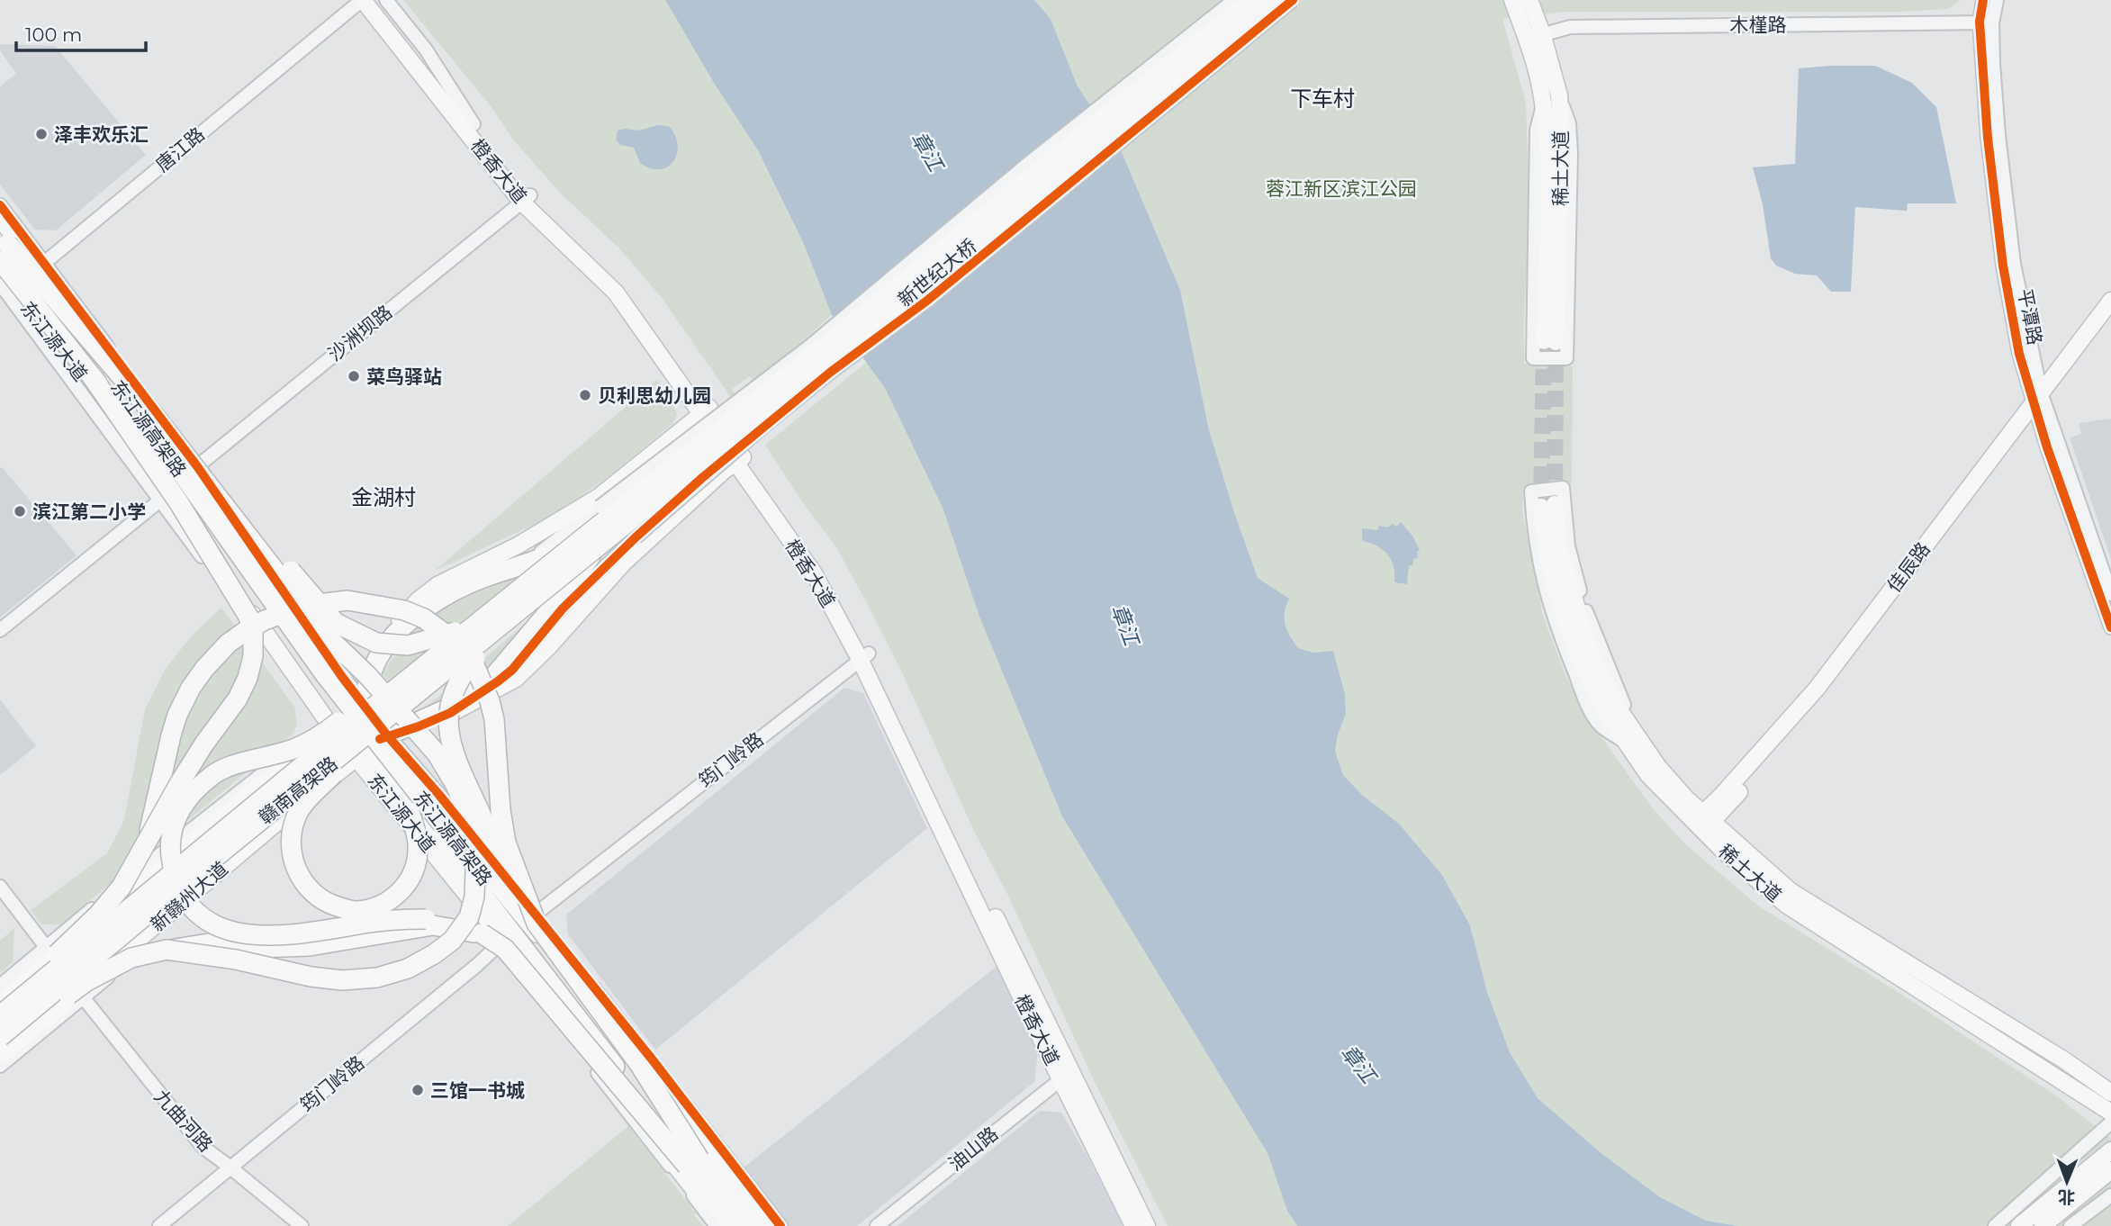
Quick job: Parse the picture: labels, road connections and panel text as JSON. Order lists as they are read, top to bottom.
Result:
{
  "streets": {
    "highway": ["新世纪大桥", "东江源高架路", "赣南高架路"],
    "main road": [
      "稀土大道",
      "橙香大道",
      "东江源大道",
      "佳辰路",
      "新赣州大道"
    ],
    "street": [
      "木槿路",
      "唐江路",
      "平潭路",
      "沙洲坝路",
      "筠门岭路",
      "九曲河路",
      "油山路"
    ]
  },
  "crossings": [
    ["木槿路", "稀土大道"],
    ["木槿路", "平潭路"],
    ["唐江路", "橙香大道"],
    ["唐江路", "东江源大道"],
    ["稀土大道", "佳辰路"],
    ["橙香大道", "沙洲坝路"],
    ["橙香大道", "筠门岭路"],
    ["橙香大道", "油山路"],
    ["新世纪大桥", "赣南高架路"],
    ["平潭路", "佳辰路"],
    ["沙洲坝路", "东江源大道"],
    ["东江源大道", "东江源高架路"],
    ["东江源大道", "筠门岭路"],
    ["东江源大道", "新赣州大道"],
    ["东江源高架路", "新赣州大道"],
    ["筠门岭路", "九曲河路"]
  ],
  "districts": ["下车村", "金湖村"],
  "water": ["章江"],
  "parks": ["蓉江新区滨江公园"],
  "places": [
    "泽丰欢乐汇",
    "菜鸟驿站",
    "贝利思幼儿园",
    "滨江第二小学",
    "三馆一书城"
  ],
  "scale_bar": "100 m",
  "north": "bottom"
}
